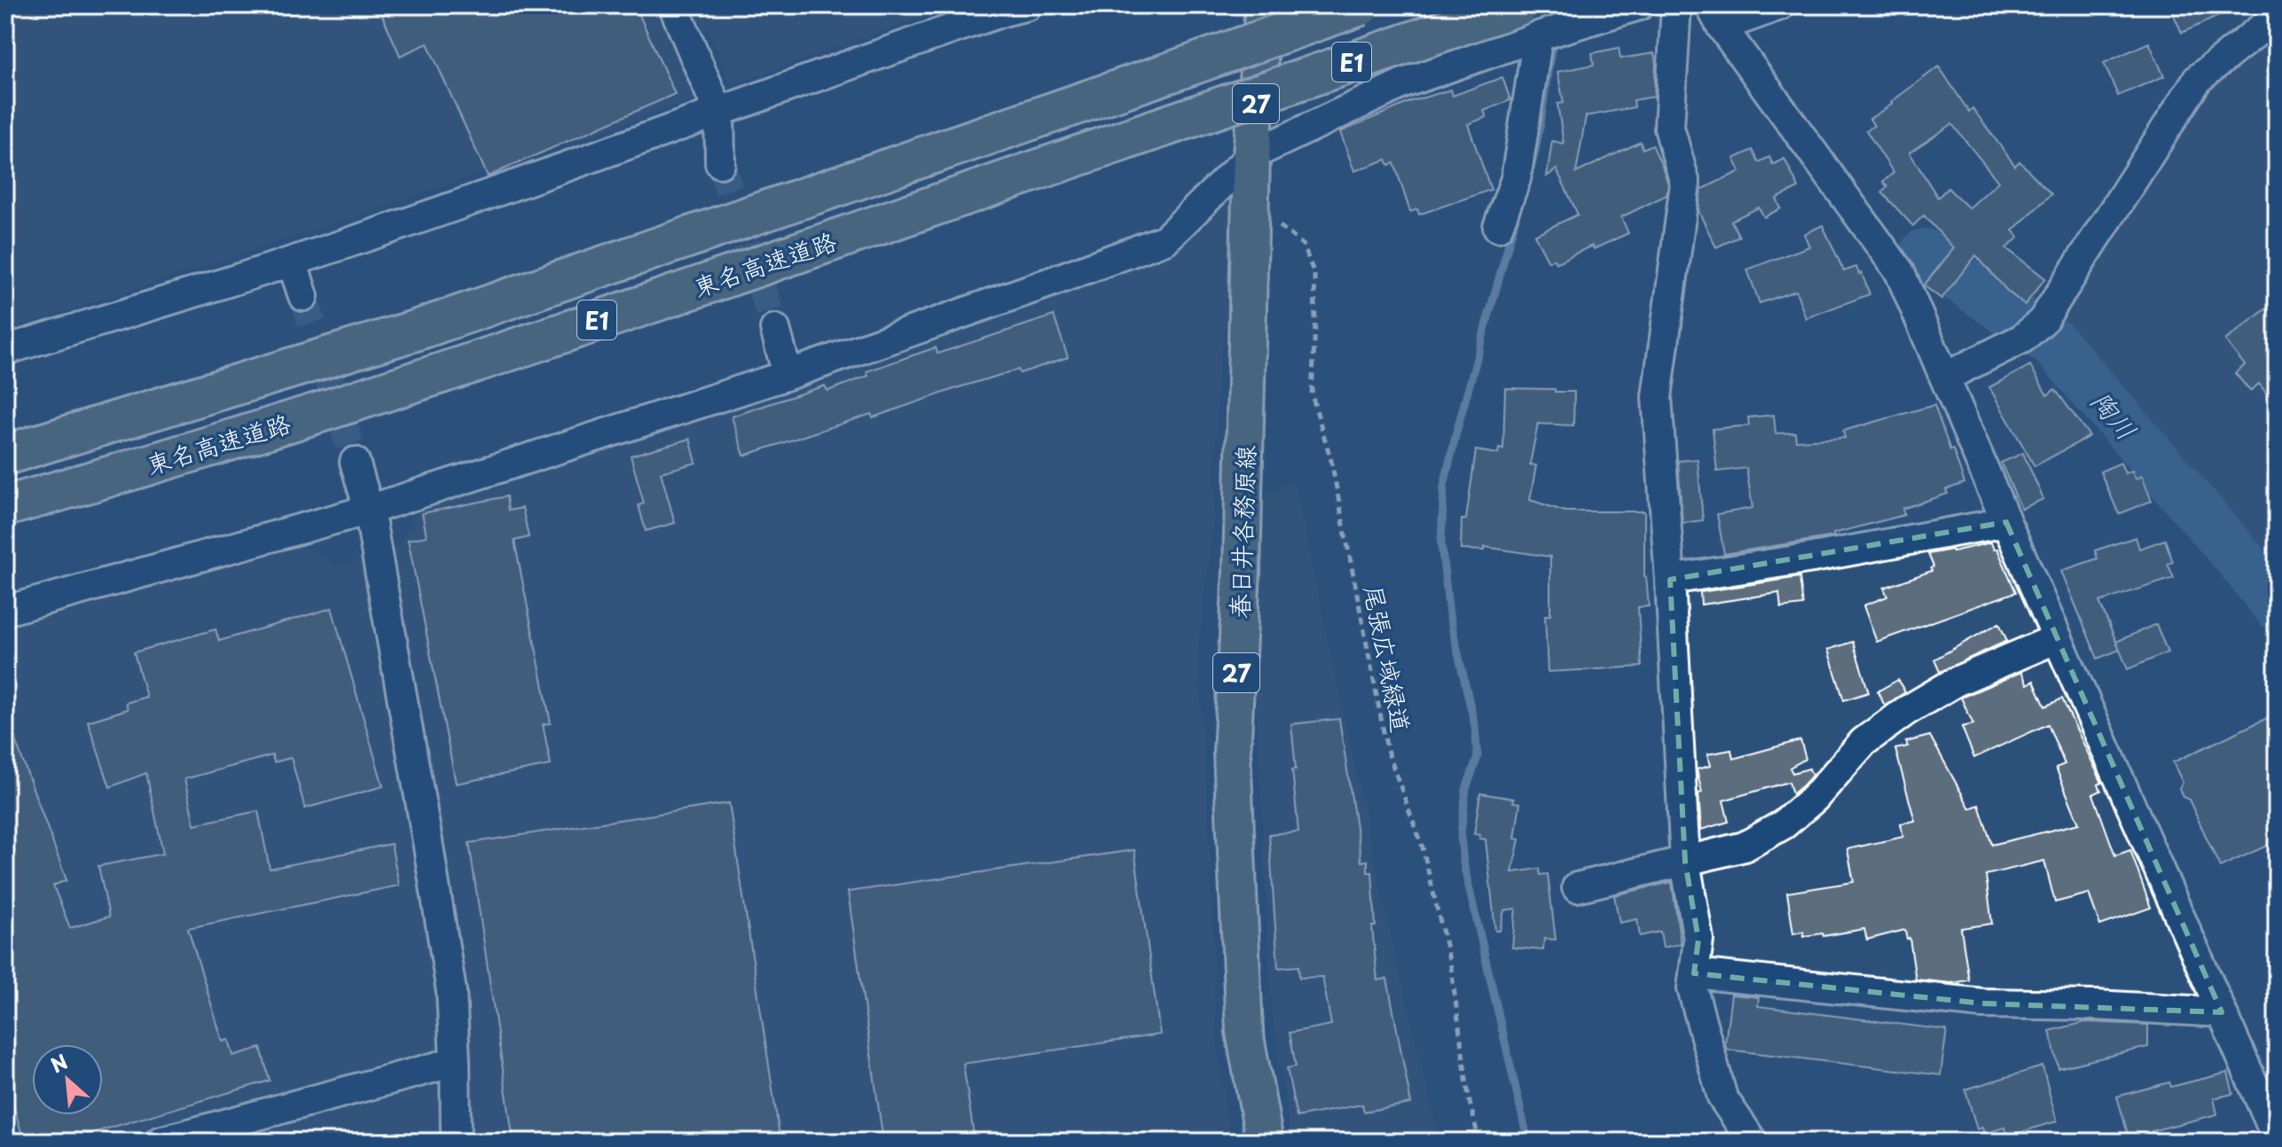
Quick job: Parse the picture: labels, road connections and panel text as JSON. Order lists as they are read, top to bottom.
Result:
{
  "streets": {
    "highway": ["E1", "東名高速道路"],
    "main road": ["27", "春日井各務原線"],
    "path": ["尾張広域緑道"]
  },
  "crossings": [
    ["春日井各務原線", "尾張広域緑道"]
  ],
  "water": ["陶川"],
  "north": "top left"
}
